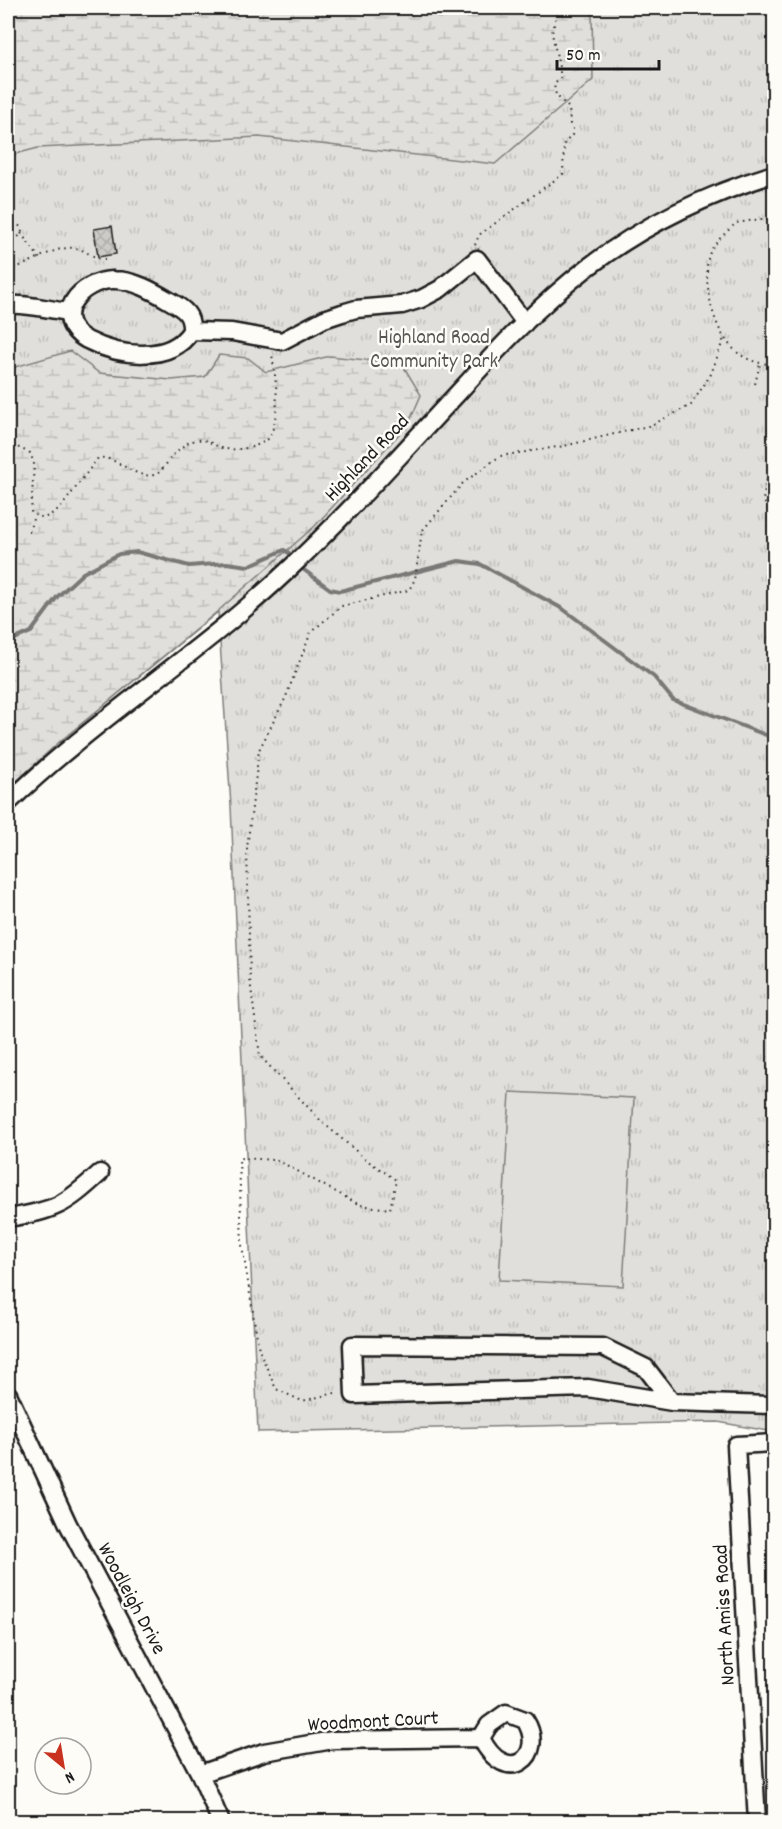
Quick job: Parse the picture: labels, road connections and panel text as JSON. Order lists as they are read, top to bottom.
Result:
{
  "streets": {
    "street": [
      "Highland Road",
      "Woodleigh Drive",
      "North Amiss Road",
      "Woodmont Court"
    ]
  },
  "crossings": [
    ["Woodleigh Drive", "Woodmont Court"]
  ],
  "parks": ["Highland Road Community Park"],
  "scale_bar": "50 m",
  "north": "bottom right"
}
